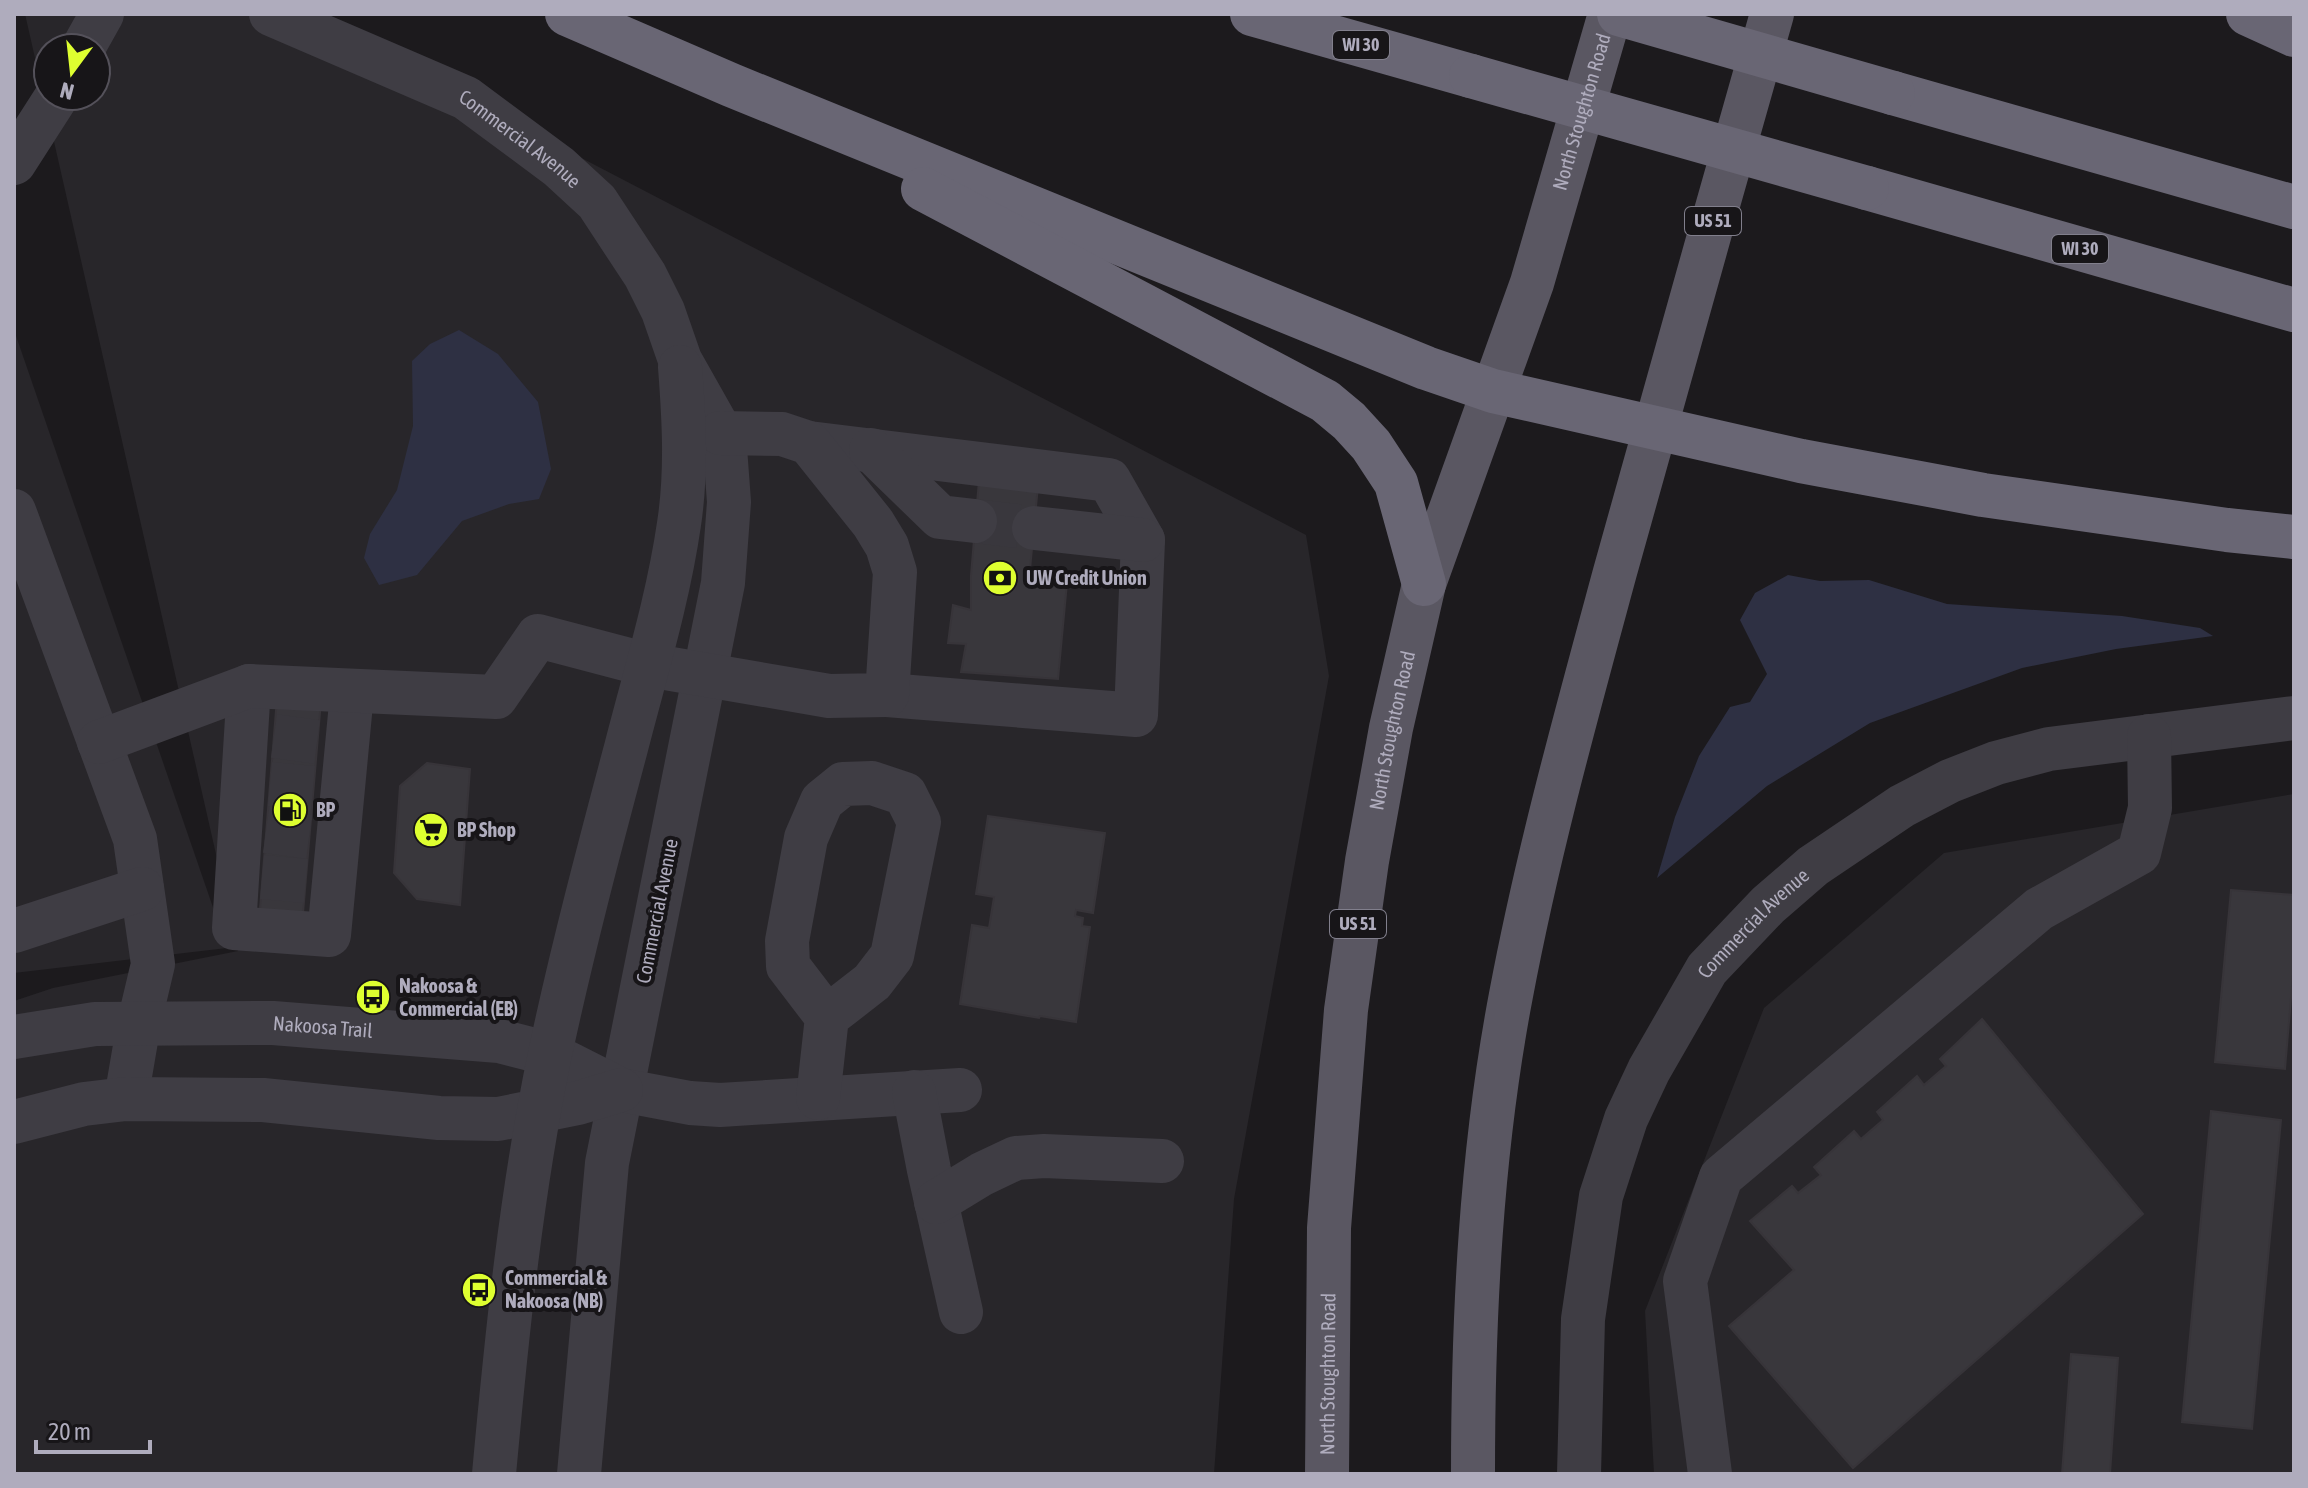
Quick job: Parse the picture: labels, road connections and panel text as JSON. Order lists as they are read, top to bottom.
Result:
{
  "streets": {
    "highway": ["WI 30"],
    "main road": ["North Stoughton Road", "US 51"],
    "street": ["Commercial Avenue", "Nakoosa Trail"]
  },
  "crossings": [
    ["Commercial Avenue", "Nakoosa Trail"]
  ],
  "places": {
    "bank": ["UW Credit Union"],
    "fuel station": ["BP"],
    "supermarket": ["BP Shop"],
    "bus stop": ["Nakoosa & Commercial (EB)", "Commercial & Nakoosa (NB)"]
  },
  "scale_bar": "20 m",
  "north": "bottom"
}
